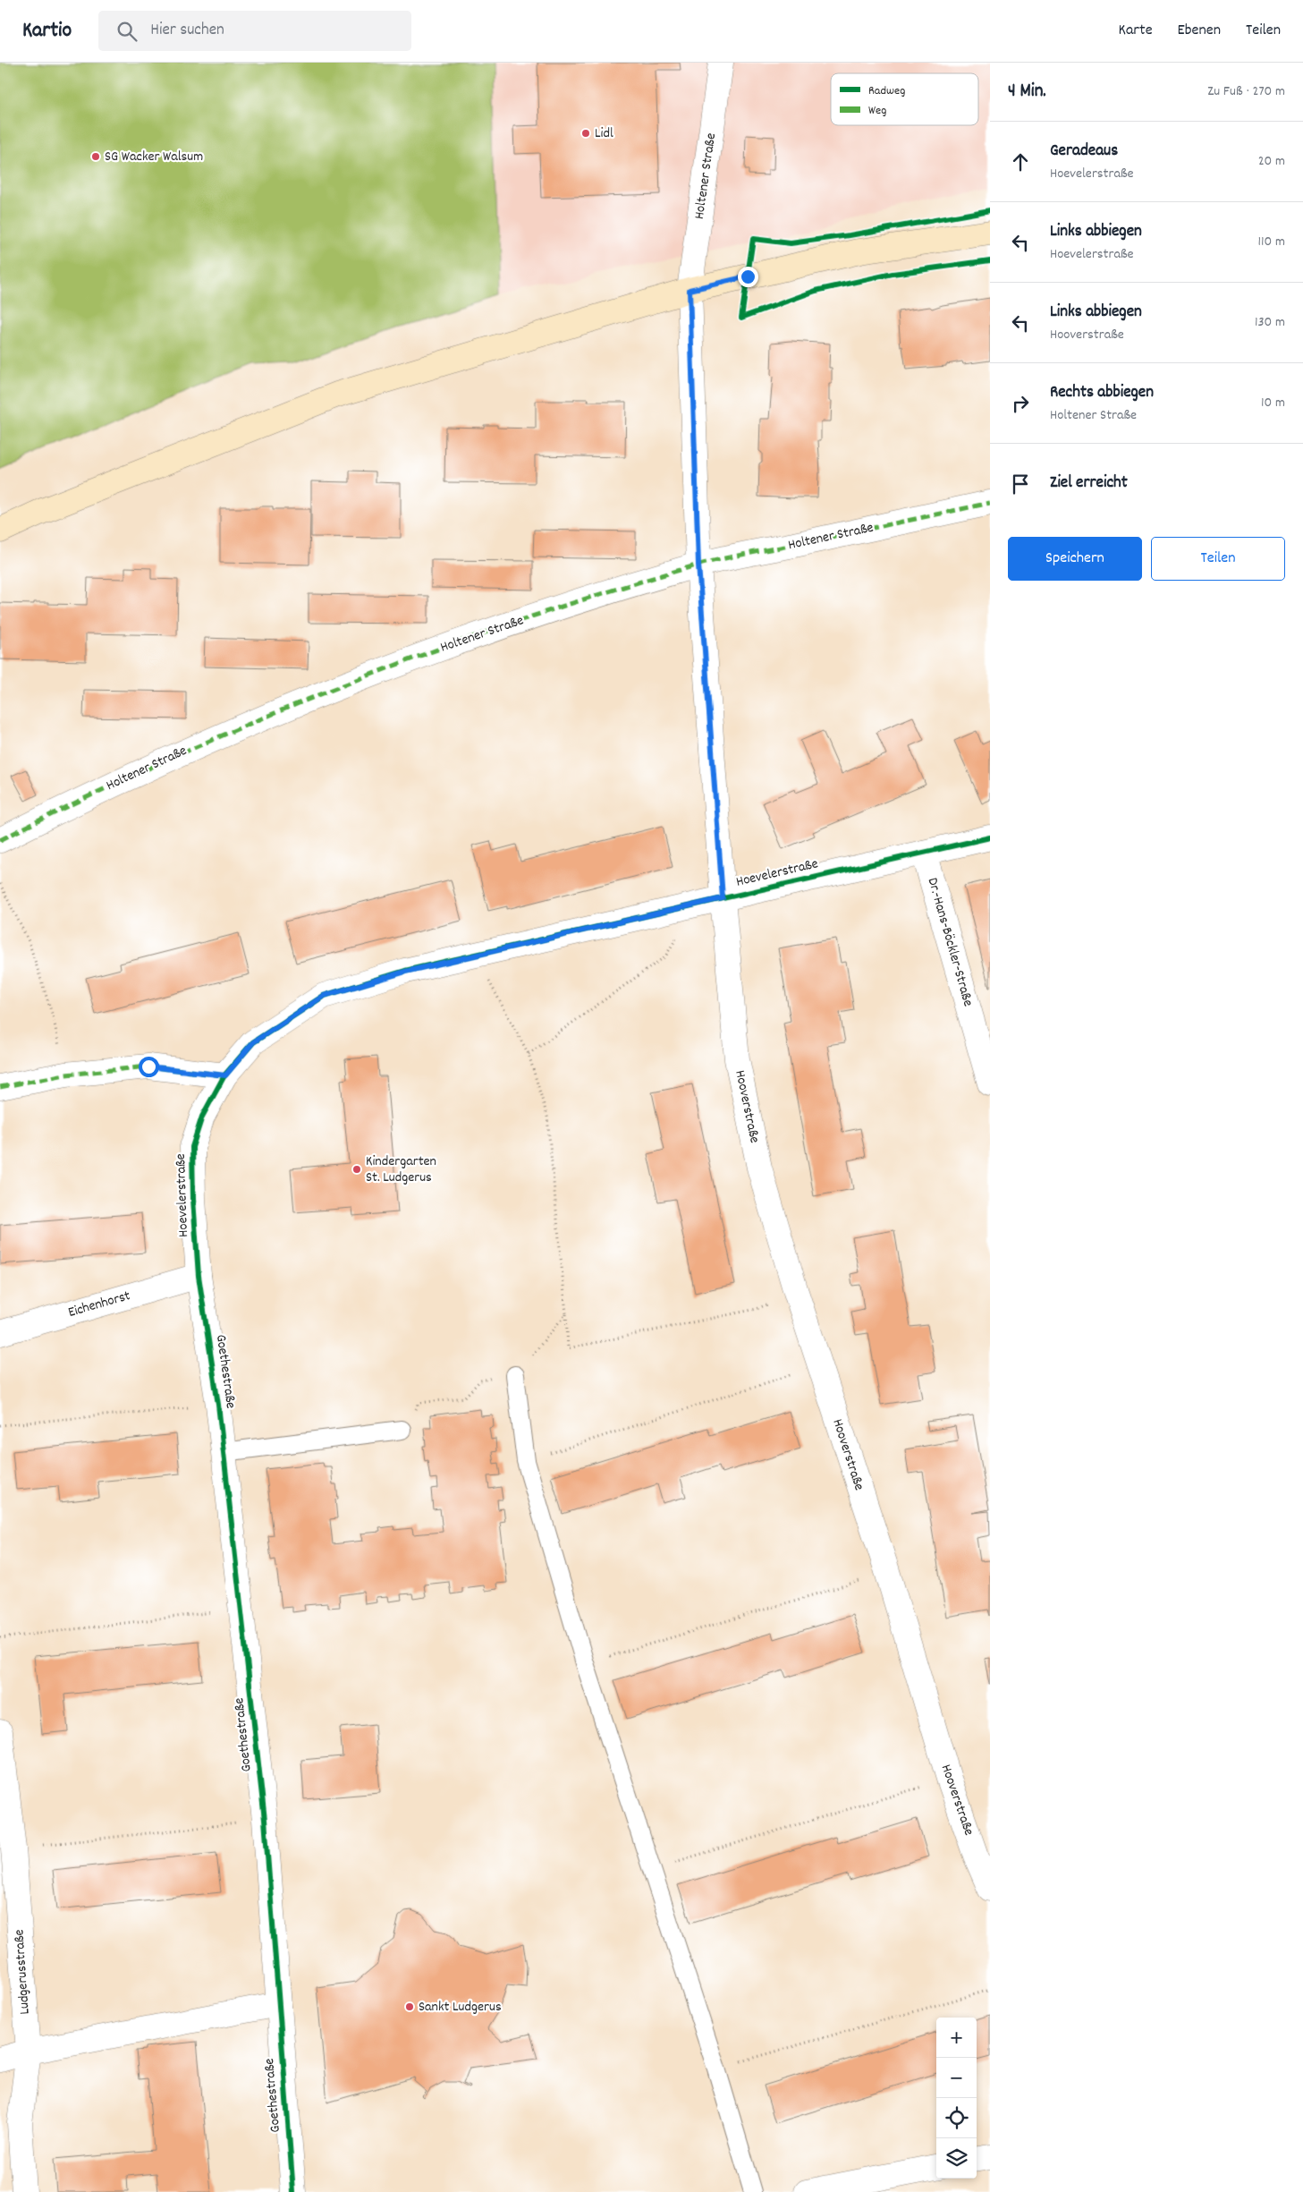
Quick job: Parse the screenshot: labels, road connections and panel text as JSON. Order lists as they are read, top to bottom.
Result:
{
  "streets": {
    "street": [
      "Holtener Straße",
      "Hoevelerstraße",
      "Dr.-Hans-Böckler-Straße",
      "Hooverstraße",
      "Eichenhorst",
      "Goethestraße",
      "Ludgerusstraße"
    ]
  },
  "crossings": [
    ["Holtener Straße", "Hooverstraße"],
    ["Hoevelerstraße", "Dr.-Hans-Böckler-Straße"],
    ["Hoevelerstraße", "Hooverstraße"],
    ["Hoevelerstraße", "Eichenhorst"],
    ["Hoevelerstraße", "Goethestraße"],
    ["Eichenhorst", "Goethestraße"]
  ],
  "places": [
    "Lidl",
    "SG Wacker Walsum",
    "Kindergarten St. Ludgerus",
    "Sankt Ludgerus"
  ],
  "legend": ["Radweg", "Weg"],
  "page": {
    "header": "Kartio",
    "search": "Hier suchen",
    "nav": ["Karte", "Ebenen", "Teilen"],
    "heading": ["4 Min.", "Zu Fuß · 270 m"],
    "list": [
      ["Geradeaus", "Hoevelerstraße", "20 m"],
      ["Links abbiegen", "Hoevelerstraße", "110 m"],
      ["Links abbiegen", "Hooverstraße", "130 m"],
      ["Rechts abbiegen", "Holtener Straße", "10 m"],
      "Ziel erreicht"
    ],
    "buttons": ["Speichern", "Teilen"],
    "map_buttons": ["+", "−"]
  }
}
